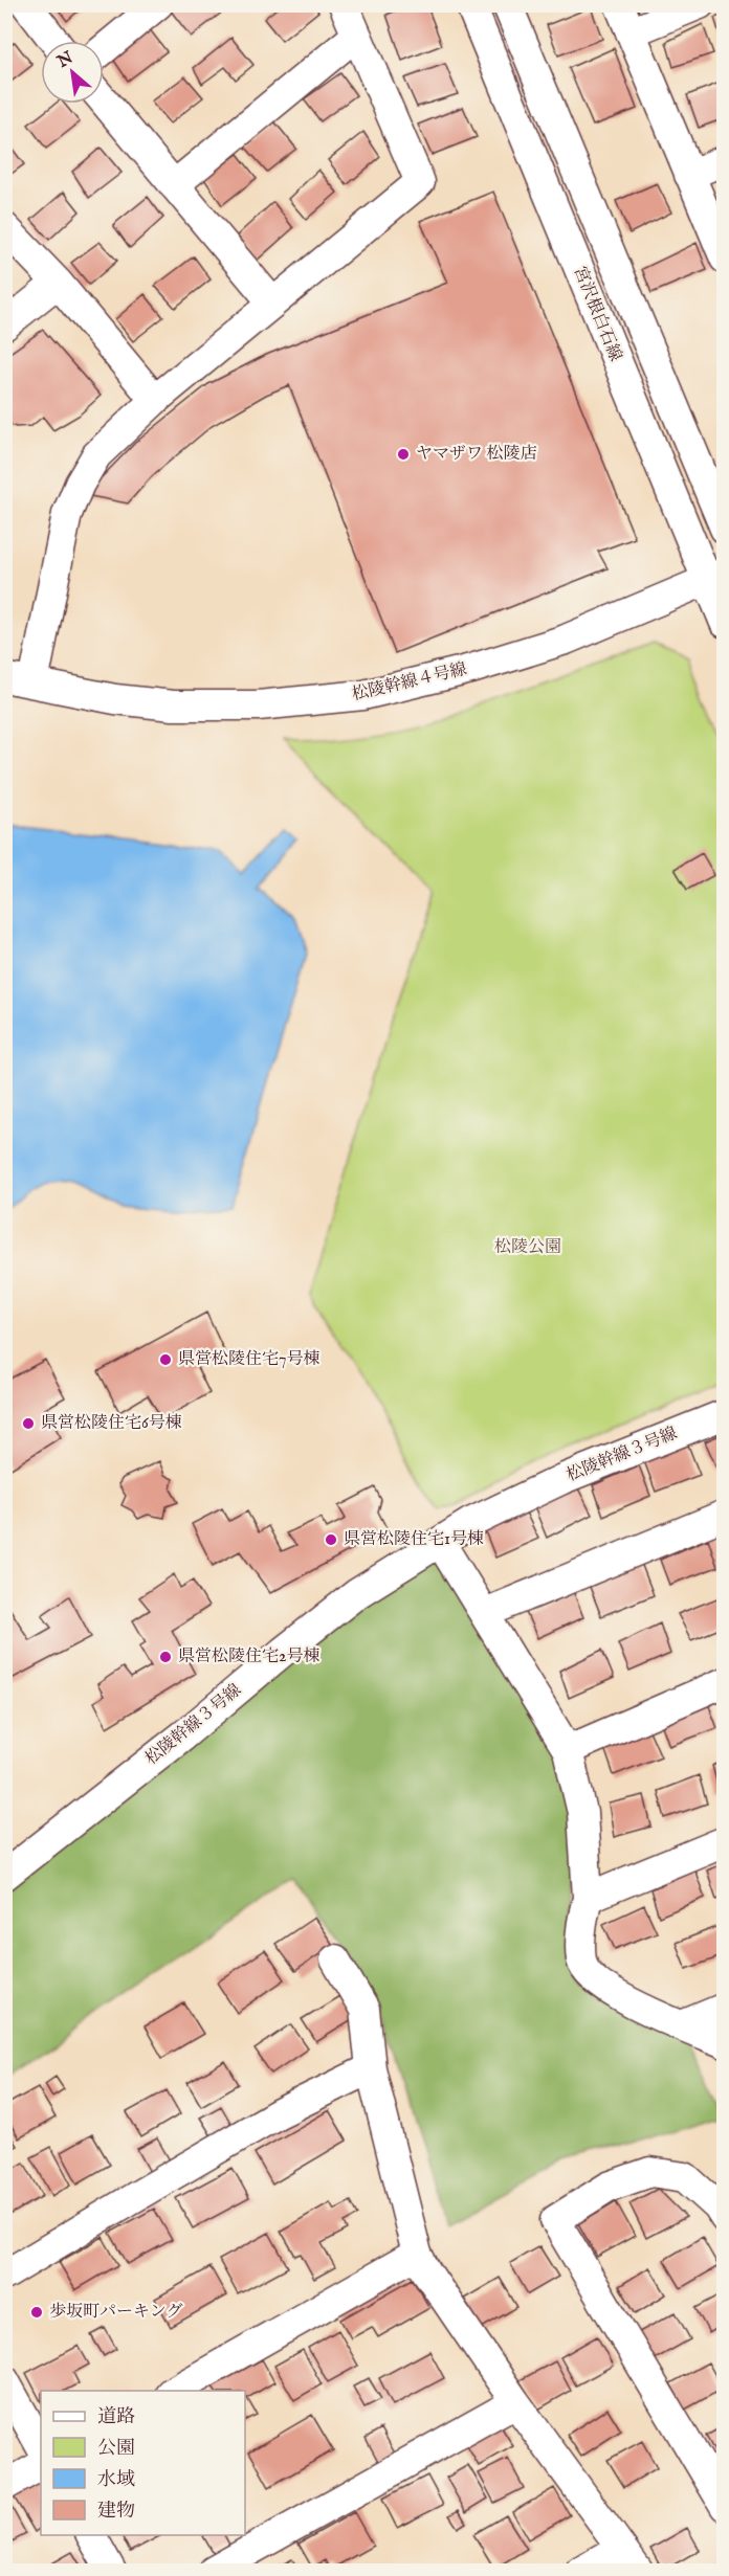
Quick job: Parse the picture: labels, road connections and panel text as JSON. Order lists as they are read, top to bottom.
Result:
{
  "streets": {
    "street": ["宮沢根白石線", "松陵幹線４号線", "松陵幹線３号線"]
  },
  "crossings": [
    ["宮沢根白石線", "松陵幹線４号線"]
  ],
  "parks": ["松陵公園"],
  "places": [
    "ヤマザワ 松陵店",
    "県営松陵住宅7号棟",
    "県営松陵住宅6号棟",
    "県営松陵住宅1号棟",
    "県営松陵住宅2号棟",
    "歩坂町パーキング"
  ],
  "legend": [
    "道路",
    "公園",
    "水域",
    "建物"
  ],
  "north": "top left"
}
